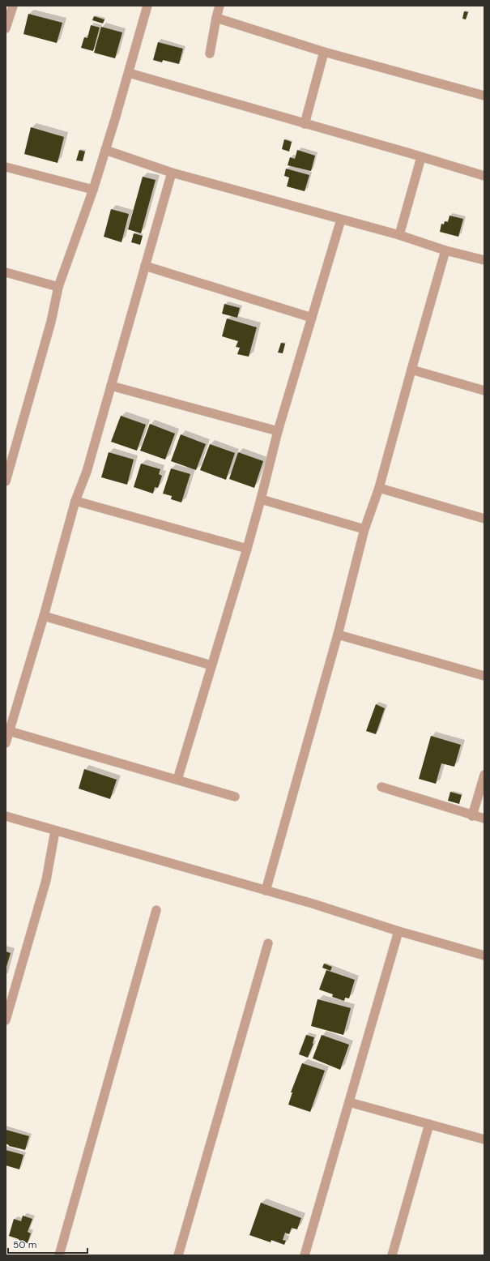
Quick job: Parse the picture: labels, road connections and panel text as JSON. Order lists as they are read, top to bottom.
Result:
{
  "scale_bar": "50 m"
}
